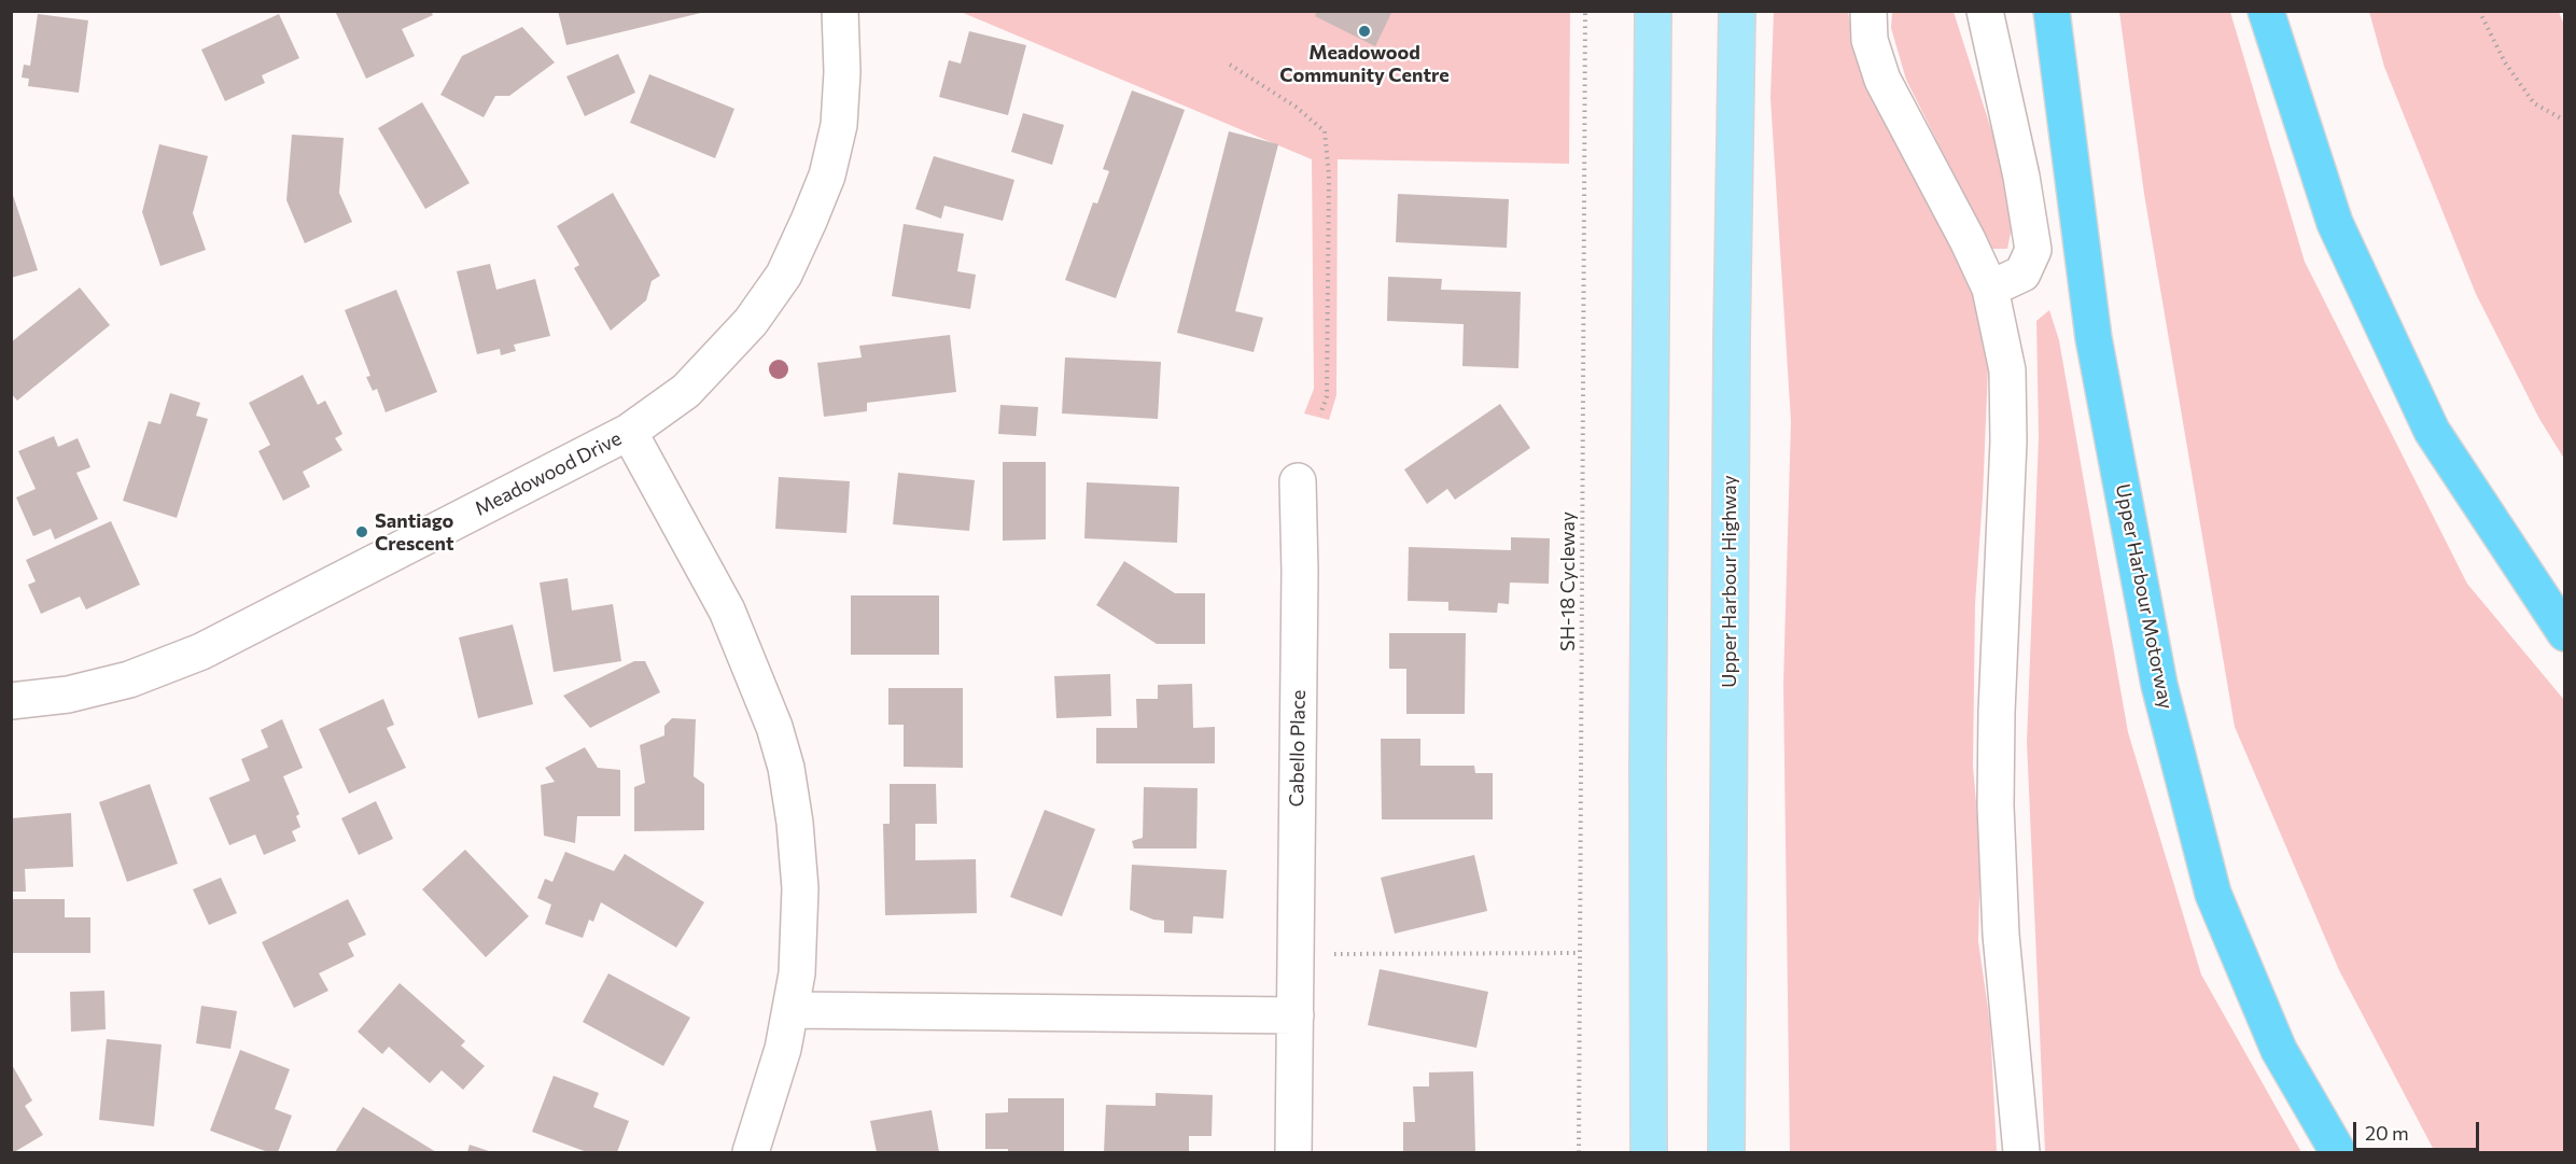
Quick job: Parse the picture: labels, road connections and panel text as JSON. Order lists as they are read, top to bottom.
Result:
{
  "streets": {
    "highway": ["Upper Harbour Motorway"],
    "main road": ["Upper Harbour Highway"],
    "street": ["Meadowood Drive", "Cabello Place"],
    "path": ["SH-18 Cycleway"]
  },
  "places": ["Meadowood Community Centre", "Santiago Crescent"],
  "scale_bar": "20 m"
}
